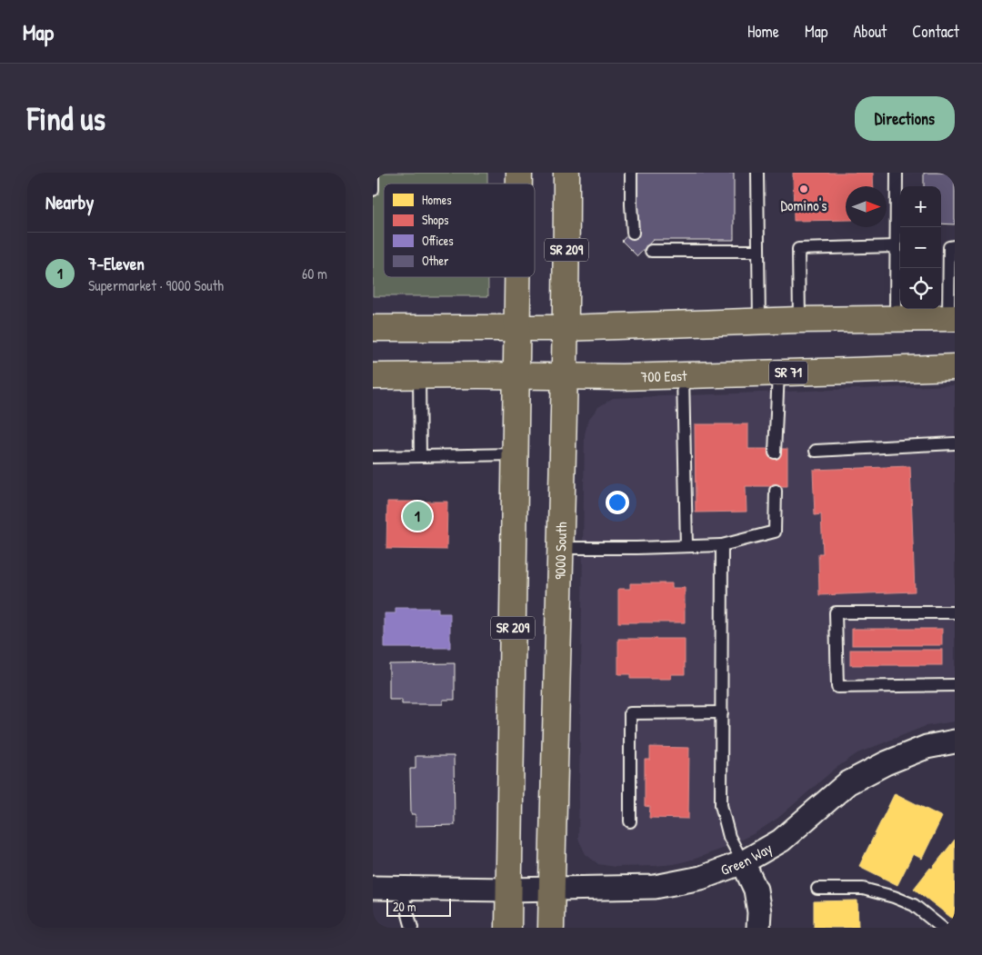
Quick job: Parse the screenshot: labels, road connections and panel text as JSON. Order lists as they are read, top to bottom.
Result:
{
  "streets": {
    "main road": [
      "SR 209",
      "SR 71",
      "700 East",
      "9000 South"
    ],
    "street": ["Green Way"]
  },
  "crossings": [
    ["SR 209", "700 East"],
    ["SR 209", "Green Way"],
    ["700 East", "9000 South"],
    ["9000 South", "Green Way"]
  ],
  "places": ["Domino's"],
  "legend": [
    "Homes",
    "Shops",
    "Offices",
    "Other"
  ],
  "scale_bar": "20 m",
  "north": "right",
  "page": {
    "header": "Map",
    "nav": [
      "Home",
      "Map",
      "About",
      "Contact"
    ],
    "buttons": "Directions",
    "title": "Find us",
    "heading": "Nearby",
    "map_buttons": ["+", "−"],
    "list": [
      {
        "mark": "1",
        "name": "7-Eleven",
        "note": "Supermarket · 9000 South",
        "value": "60 m"
      }
    ],
    "pins": "1",
    "scale": "20 m"
  }
}
